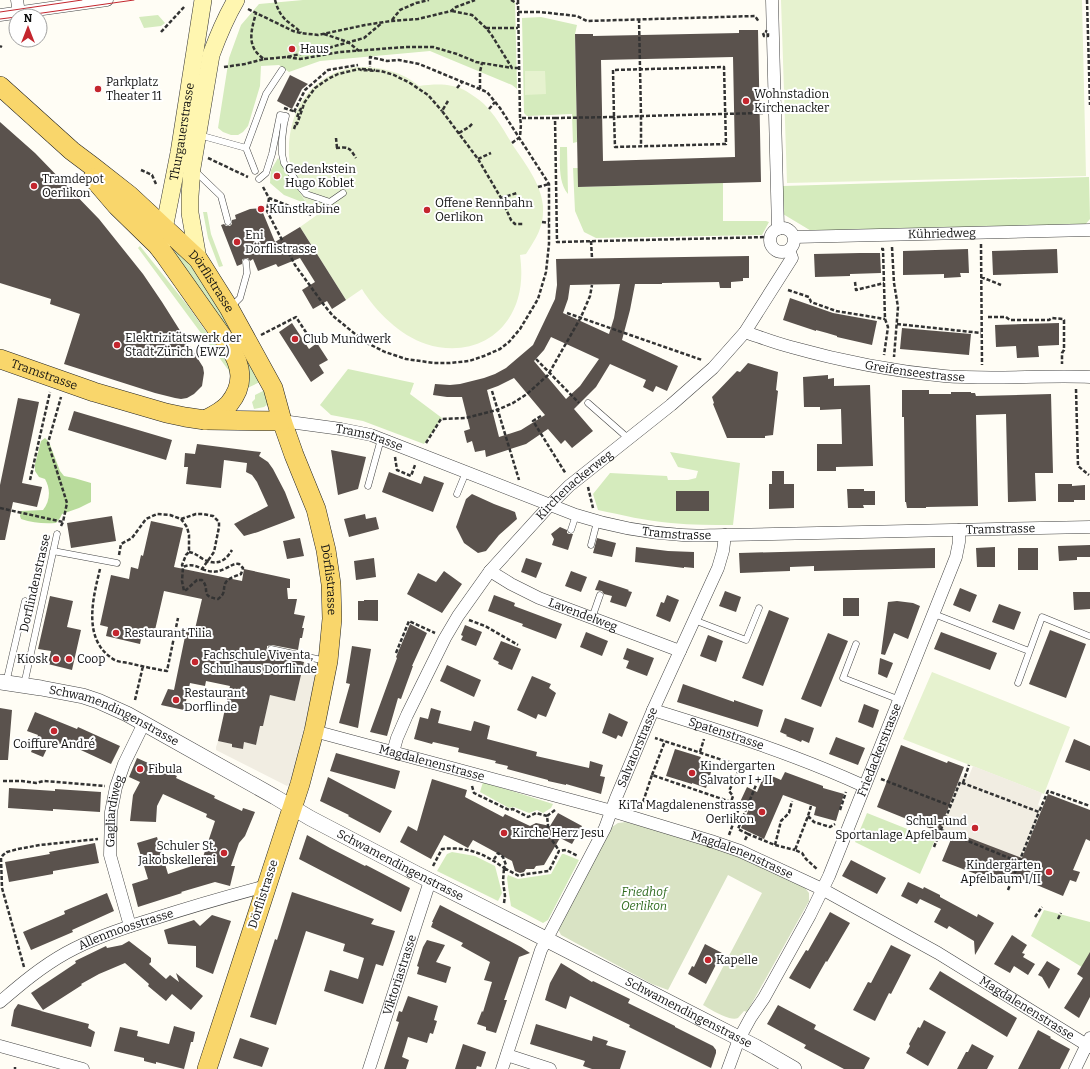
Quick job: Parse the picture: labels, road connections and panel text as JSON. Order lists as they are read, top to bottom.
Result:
{
  "streets": {
    "main road": ["Thurgauerstrasse", "Dörflistrasse", "Tramstrasse"],
    "street": [
      "Kühriedweg",
      "Greifenseestrasse",
      "Kirchenackerweg",
      "Lavendelweg",
      "Schwamendingenstrasse",
      "Spatenstrasse",
      "Salvatorstrasse",
      "Friedackerstrasse",
      "Magdalenenstrasse",
      "Gagliardiweg",
      "Allenmoosstrasse",
      "Viktoriastrasse"
    ],
    "lane": ["Dorflindenstrasse"]
  },
  "crossings": [
    ["Thurgauerstrasse", "Dörflistrasse"],
    ["Kühriedweg", "Kirchenackerweg"],
    ["Dörflistrasse", "Tramstrasse"],
    ["Dörflistrasse", "Schwamendingenstrasse"],
    ["Dörflistrasse", "Magdalenenstrasse"],
    ["Dörflistrasse", "Allenmoosstrasse"],
    ["Greifenseestrasse", "Kirchenackerweg"],
    ["Tramstrasse", "Kirchenackerweg"],
    ["Tramstrasse", "Salvatorstrasse"],
    ["Tramstrasse", "Friedackerstrasse"],
    ["Kirchenackerweg", "Lavendelweg"],
    ["Kirchenackerweg", "Magdalenenstrasse"],
    ["Dorflindenstrasse", "Schwamendingenstrasse"],
    ["Lavendelweg", "Salvatorstrasse"],
    ["Schwamendingenstrasse", "Salvatorstrasse"],
    ["Schwamendingenstrasse", "Friedackerstrasse"],
    ["Schwamendingenstrasse", "Gagliardiweg"],
    ["Schwamendingenstrasse", "Viktoriastrasse"],
    ["Spatenstrasse", "Salvatorstrasse"],
    ["Spatenstrasse", "Friedackerstrasse"],
    ["Salvatorstrasse", "Magdalenenstrasse"],
    ["Friedackerstrasse", "Magdalenenstrasse"],
    ["Gagliardiweg", "Allenmoosstrasse"]
  ],
  "parks": ["Friedhof Oerlikon"],
  "places": [
    "Haus",
    "Parkplatz Theater 11",
    "Wohnstadion Kirchenacker",
    "Gedenkstein Hugo Koblet",
    "Tramdepot Oerlikon",
    "Kunstkabine",
    "Offene Rennbahn Oerlikon",
    "Eni Dörflistrasse",
    "Club Mundwerk",
    "Elektrizitätswerk der Stadt Zürich (EWZ)",
    "Restaurant Tilia",
    "Kiosk",
    "Coop",
    "Fachschule Viventa, Schulhaus Dorflinde",
    "Restaurant Dorflinde",
    "Coiffure André",
    "Fibula",
    "Kindergarten Salvator I + II",
    "KiTa Magdalenenstrasse Oerlikon",
    "Schul- und Sportanlage Apfelbaum",
    "Kirche Herz Jesu",
    "Schuler St. Jakobskellerei",
    "Kindergärten Apfelbaum I/II",
    "Kapelle"
  ],
  "north": "top"
}
